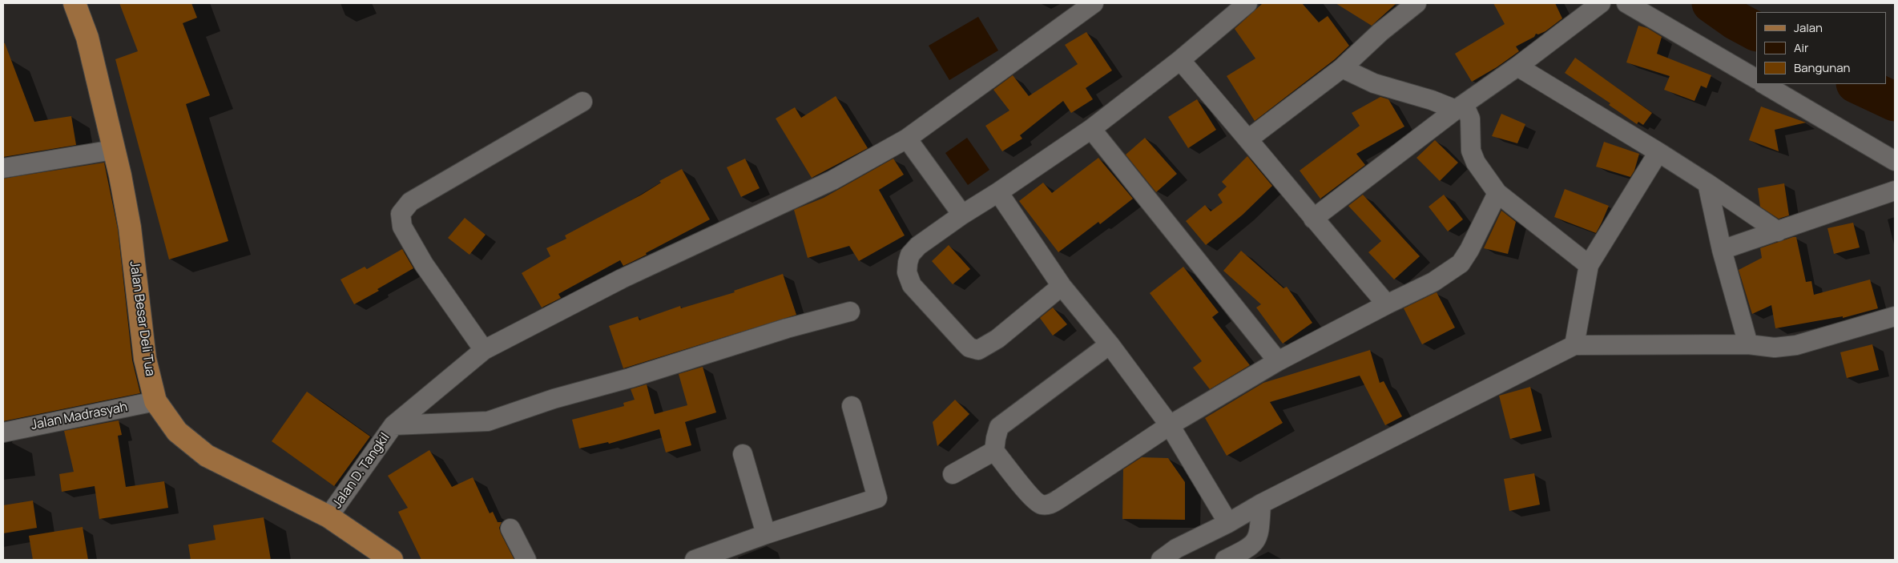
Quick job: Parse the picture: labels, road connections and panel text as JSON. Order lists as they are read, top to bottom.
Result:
{
  "streets": {
    "main road": ["Jalan Besar Deli Tua"],
    "street": ["Jalan Madrasyah", "Jalan D. Tangkil"]
  },
  "crossings": [
    ["Jalan Besar Deli Tua", "Jalan Madrasyah"],
    ["Jalan Besar Deli Tua", "Jalan D. Tangkil"]
  ],
  "legend": ["Jalan", "Air", "Bangunan"]
}
